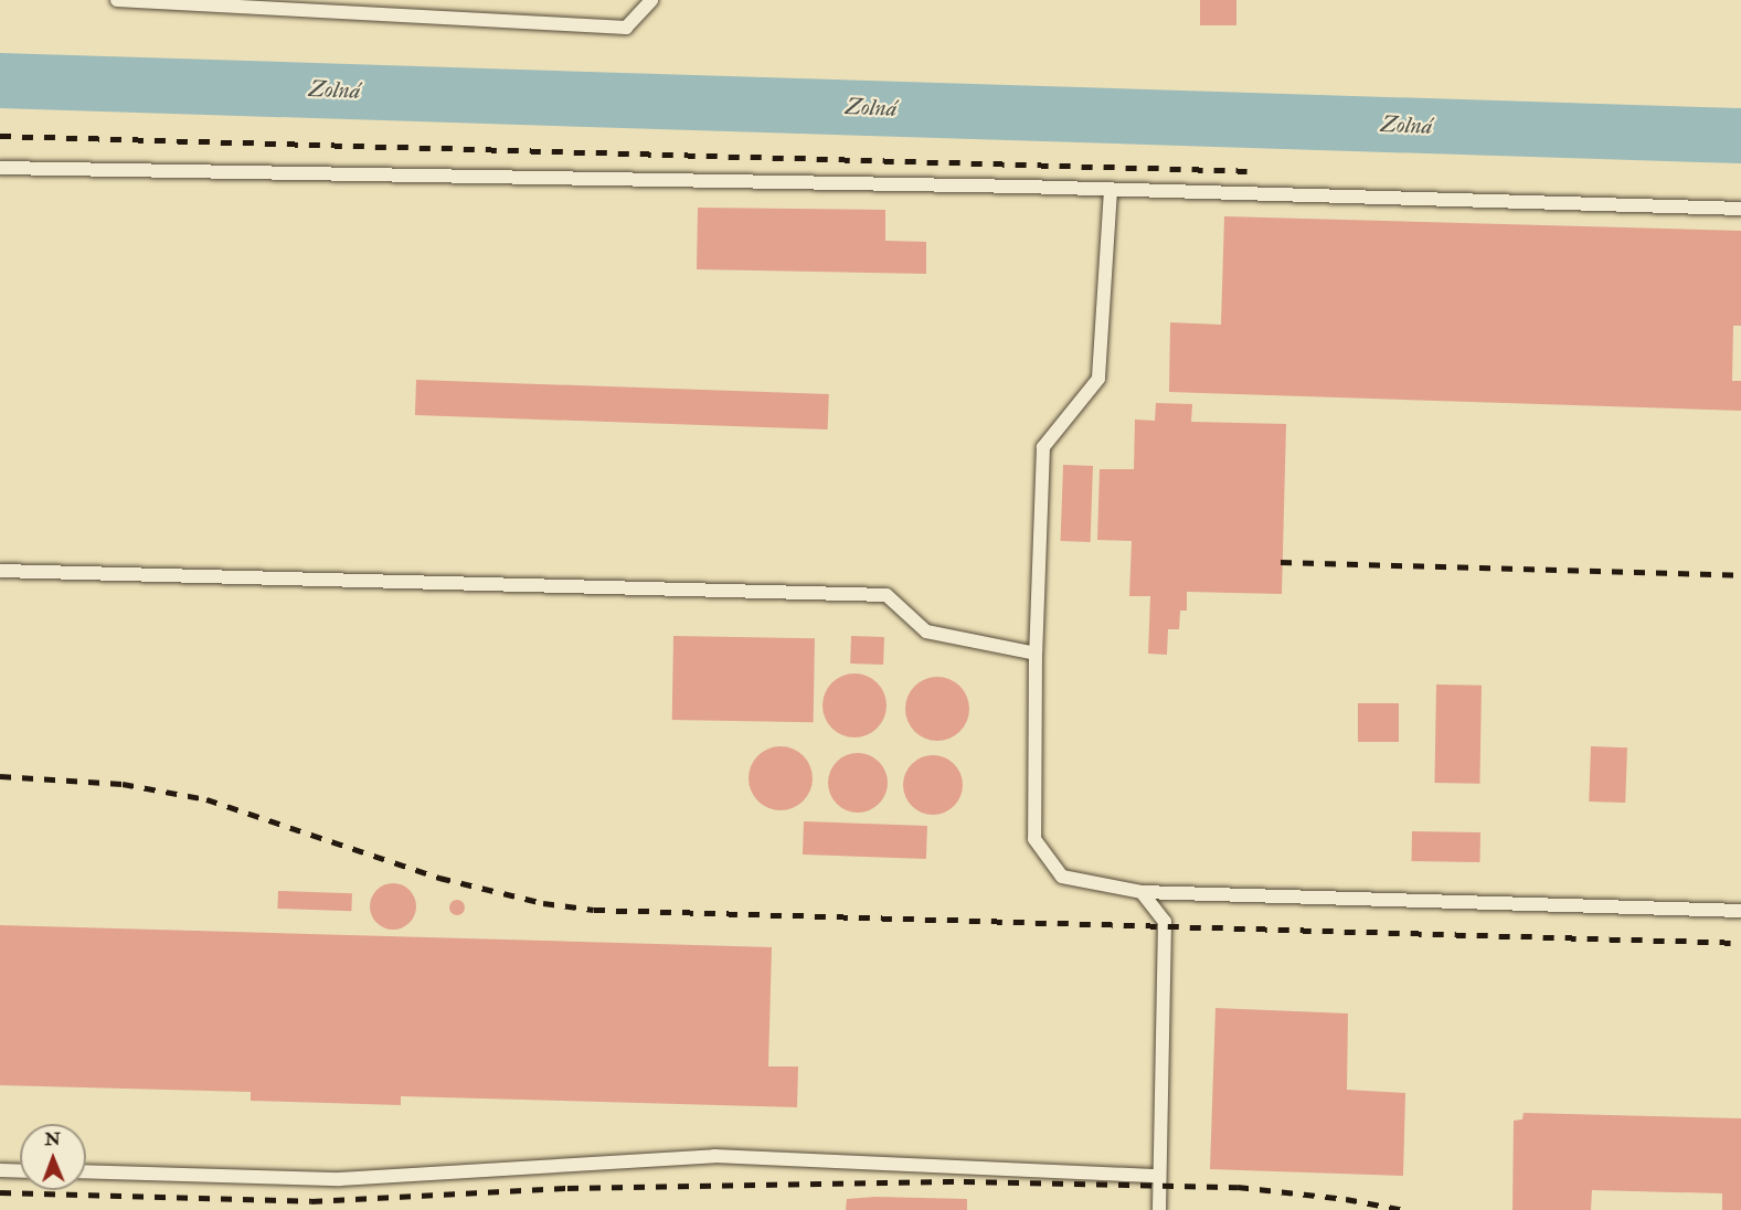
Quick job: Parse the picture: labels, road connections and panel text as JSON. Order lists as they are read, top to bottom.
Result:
{
  "water": ["Zolná"],
  "north": "top"
}
